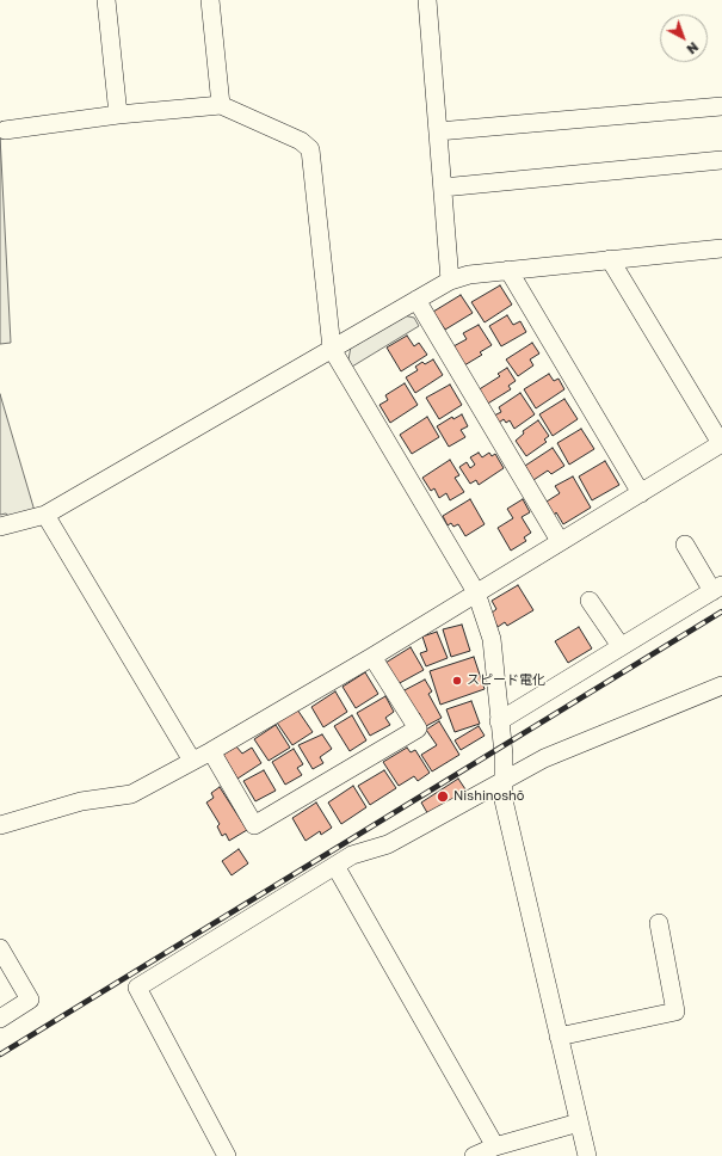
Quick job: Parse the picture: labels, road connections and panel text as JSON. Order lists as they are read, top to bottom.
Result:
{
  "places": ["スピード電化", "Nishinoshō"],
  "north": "bottom right"
}
